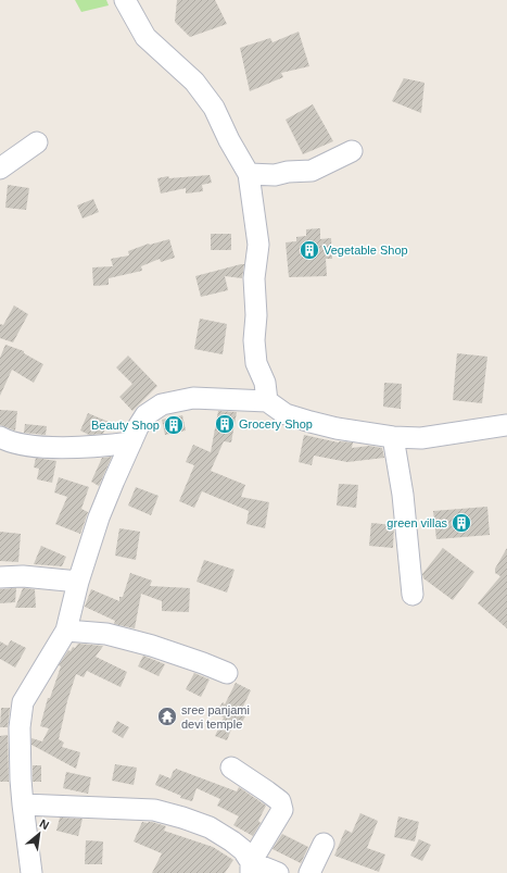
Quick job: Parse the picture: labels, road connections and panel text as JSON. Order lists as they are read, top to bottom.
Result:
{
  "places": {
    "building": [
      "Vegetable Shop",
      "Grocery Shop",
      "Beauty Shop",
      "green villas"
    ],
    "temple": ["sree panjami devi temple"]
  },
  "north": "top right"
}
